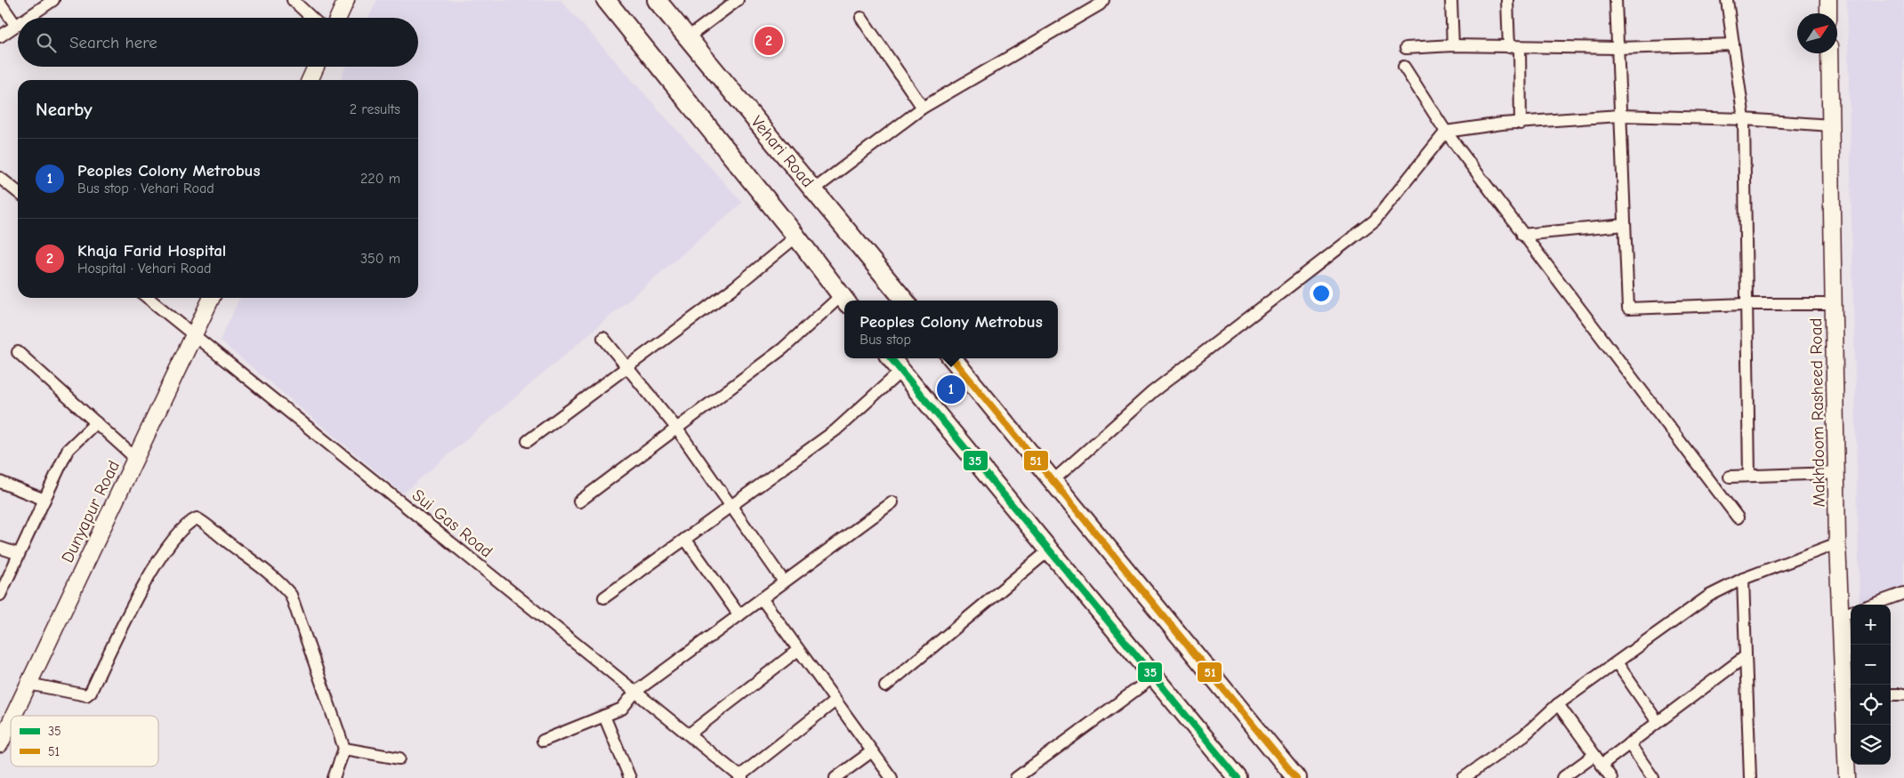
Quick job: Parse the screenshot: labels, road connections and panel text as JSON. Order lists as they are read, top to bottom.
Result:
{
  "streets": {
    "main road": ["Vehari Road", "Makhdoom Rasheed Road", "Dunyapur Road"],
    "street": ["Sui Gas Road"]
  },
  "crossings": [
    ["Dunyapur Road", "Sui Gas Road"]
  ],
  "lines": ["transit line 35", "transit line 51"],
  "legend": ["35", "51"],
  "north": "top right",
  "page": {
    "search": "Search here",
    "pins": ["2", "1"],
    "heading": ["Nearby", "2 results"],
    "list": [
      {
        "mark": "1",
        "name": "Peoples Colony Metrobus",
        "note": "Bus stop · Vehari Road",
        "value": "220 m"
      },
      {
        "mark": "2",
        "name": "Khaja Farid Hospital",
        "note": "Hospital · Vehari Road",
        "value": "350 m"
      }
    ],
    "popup": ["Peoples Colony Metrobus", "Bus stop"],
    "map_buttons": ["+", "−"]
  }
}
